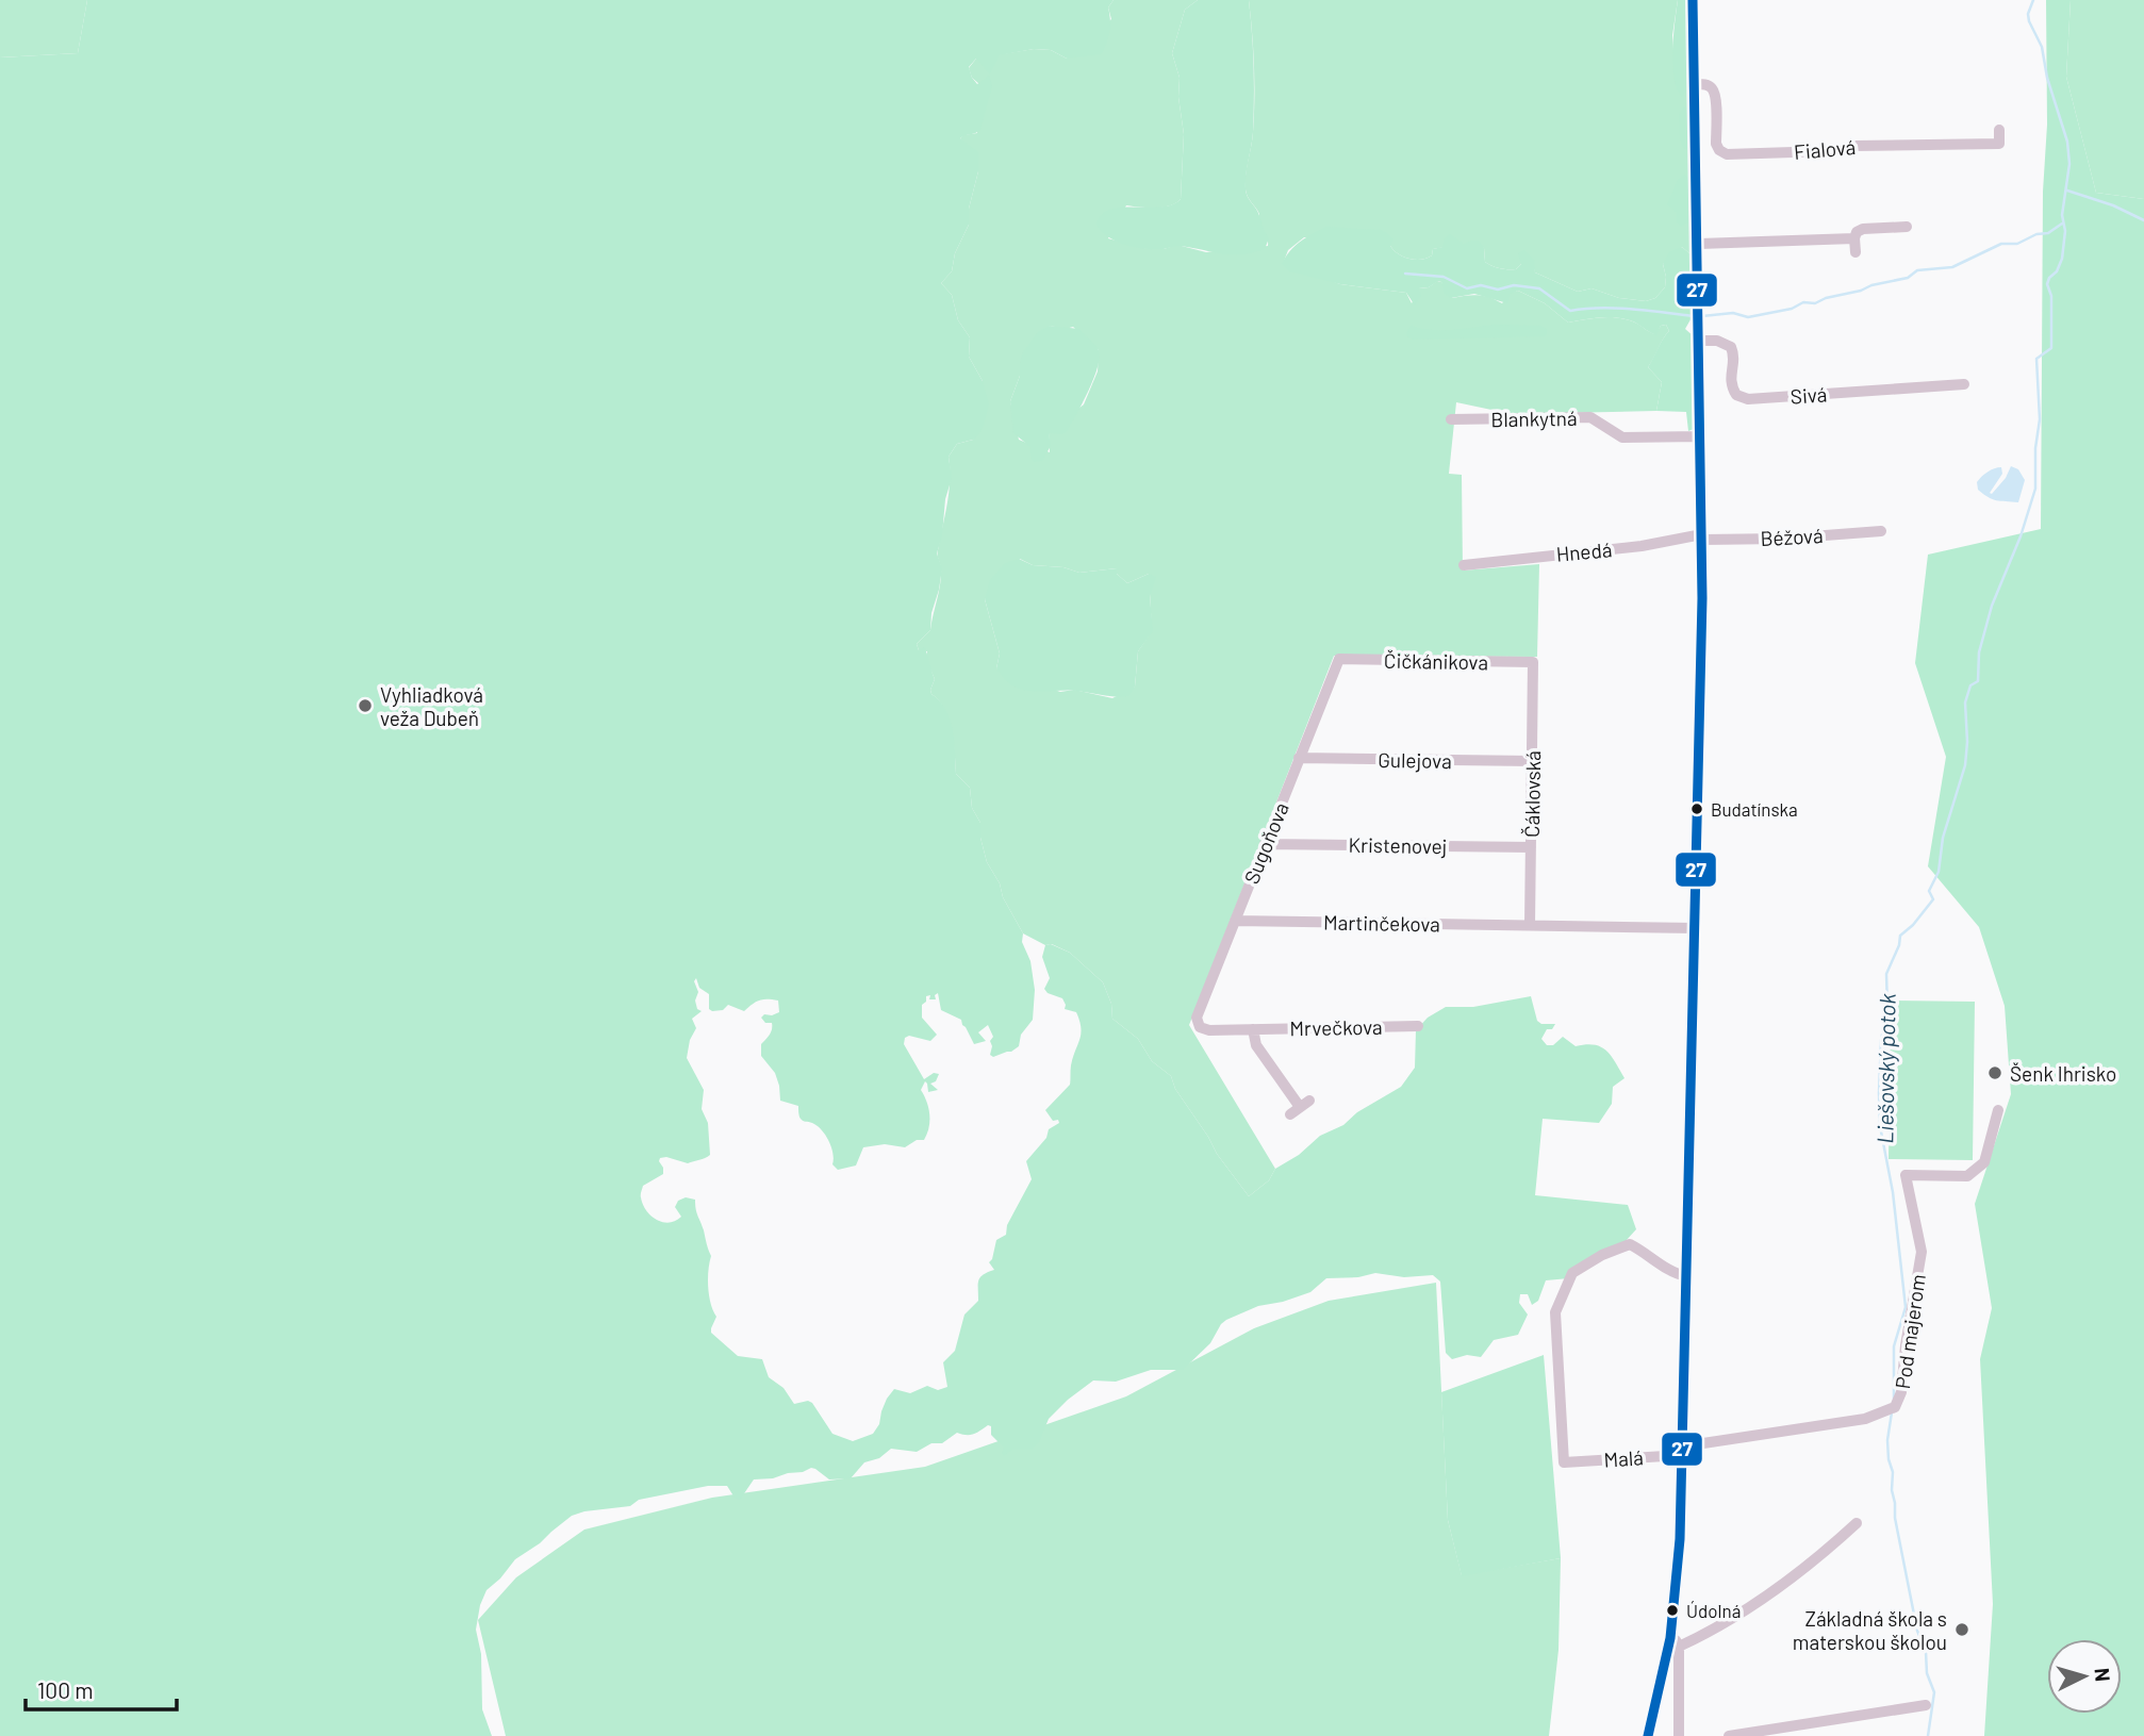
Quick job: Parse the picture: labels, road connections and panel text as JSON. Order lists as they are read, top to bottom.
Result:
{
  "streets": {
    "street": [
      "Fialová",
      "Sivá",
      "Blankytná",
      "Béžová",
      "Hnedá",
      "Čičkánikova",
      "Gulejova",
      "Čáklovská",
      "Sugoňova",
      "Kristenovej",
      "Martinčekova",
      "Mrvečkova",
      "Pod majerom",
      "Malá"
    ]
  },
  "crossings": [
    ["Béžová", "Hnedá"],
    ["Čičkánikova", "Čáklovská"],
    ["Čičkánikova", "Sugoňova"],
    ["Gulejova", "Čáklovská"],
    ["Gulejova", "Sugoňova"],
    ["Čáklovská", "Kristenovej"],
    ["Čáklovská", "Martinčekova"],
    ["Sugoňova", "Kristenovej"],
    ["Sugoňova", "Martinčekova"],
    ["Sugoňova", "Mrvečkova"],
    ["Pod majerom", "Malá"]
  ],
  "water": ["Liešovský potok"],
  "places": [
    "Vyhliadková veža Dubeň",
    "Budatínska",
    "Šenk Ihrisko",
    "Údolná",
    "Základná škola s materskou školou"
  ],
  "lines": ["transit line 27"],
  "scale_bar": "100 m",
  "north": "right"
}
